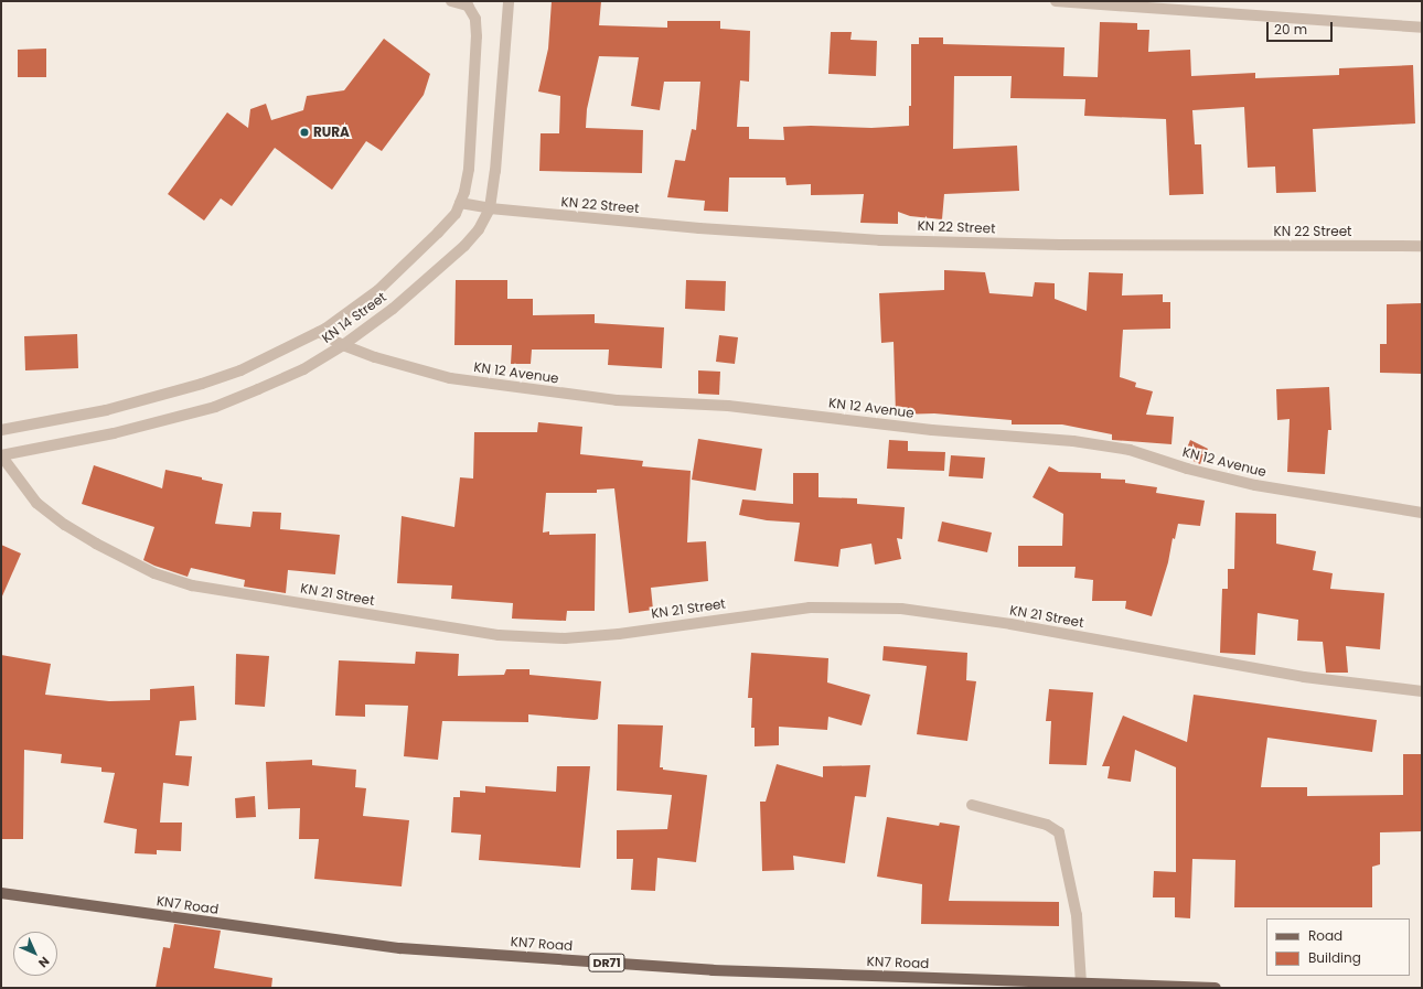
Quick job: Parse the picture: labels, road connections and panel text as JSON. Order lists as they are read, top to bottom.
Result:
{
  "streets": {
    "main road": ["KN7 Road", "DR71"],
    "street": [
      "KN 22 Street",
      "KN 14 Street",
      "KN 12 Avenue",
      "KN 21 Street"
    ]
  },
  "crossings": [
    ["KN 22 Street", "KN 14 Street"],
    ["KN 14 Street", "KN 12 Avenue"],
    ["KN 14 Street", "KN 21 Street"]
  ],
  "places": ["RURA"],
  "legend": ["Road", "Building"],
  "scale_bar": "20 m",
  "north": "bottom right"
}
